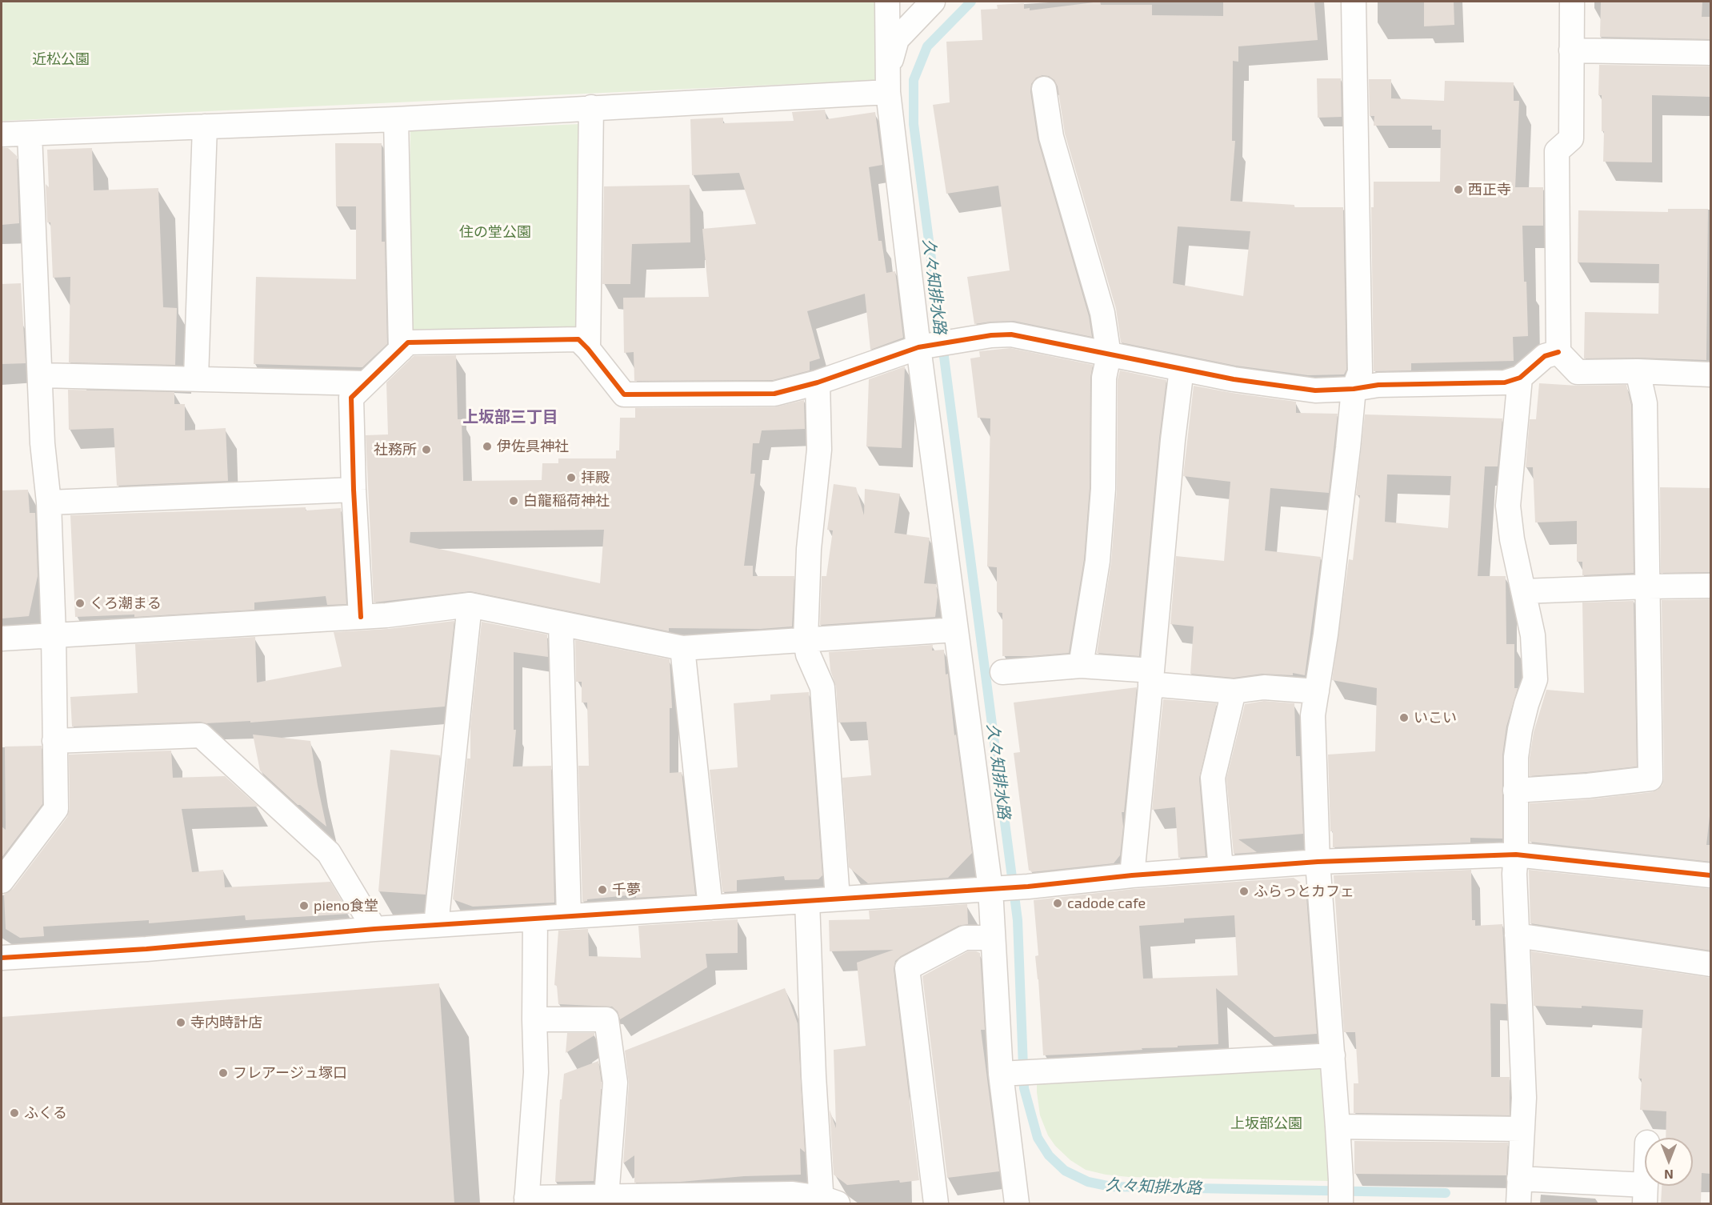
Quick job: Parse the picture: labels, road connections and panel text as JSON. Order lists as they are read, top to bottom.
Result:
{
  "districts": ["上坂部三丁目"],
  "water": ["久々知排水路"],
  "parks": ["近松公園", "住の堂公園", "上坂部公園"],
  "places": [
    "西正寺",
    "伊佐具神社",
    "社務所",
    "拝殿",
    "白龍稲荷神社",
    "くろ潮まる",
    "いこい",
    "千夢",
    "ふらっとカフェ",
    "cadode cafe",
    "pieno食堂",
    "寺内時計店",
    "フレアージュ塚口",
    "ふくる"
  ],
  "north": "bottom"
}
